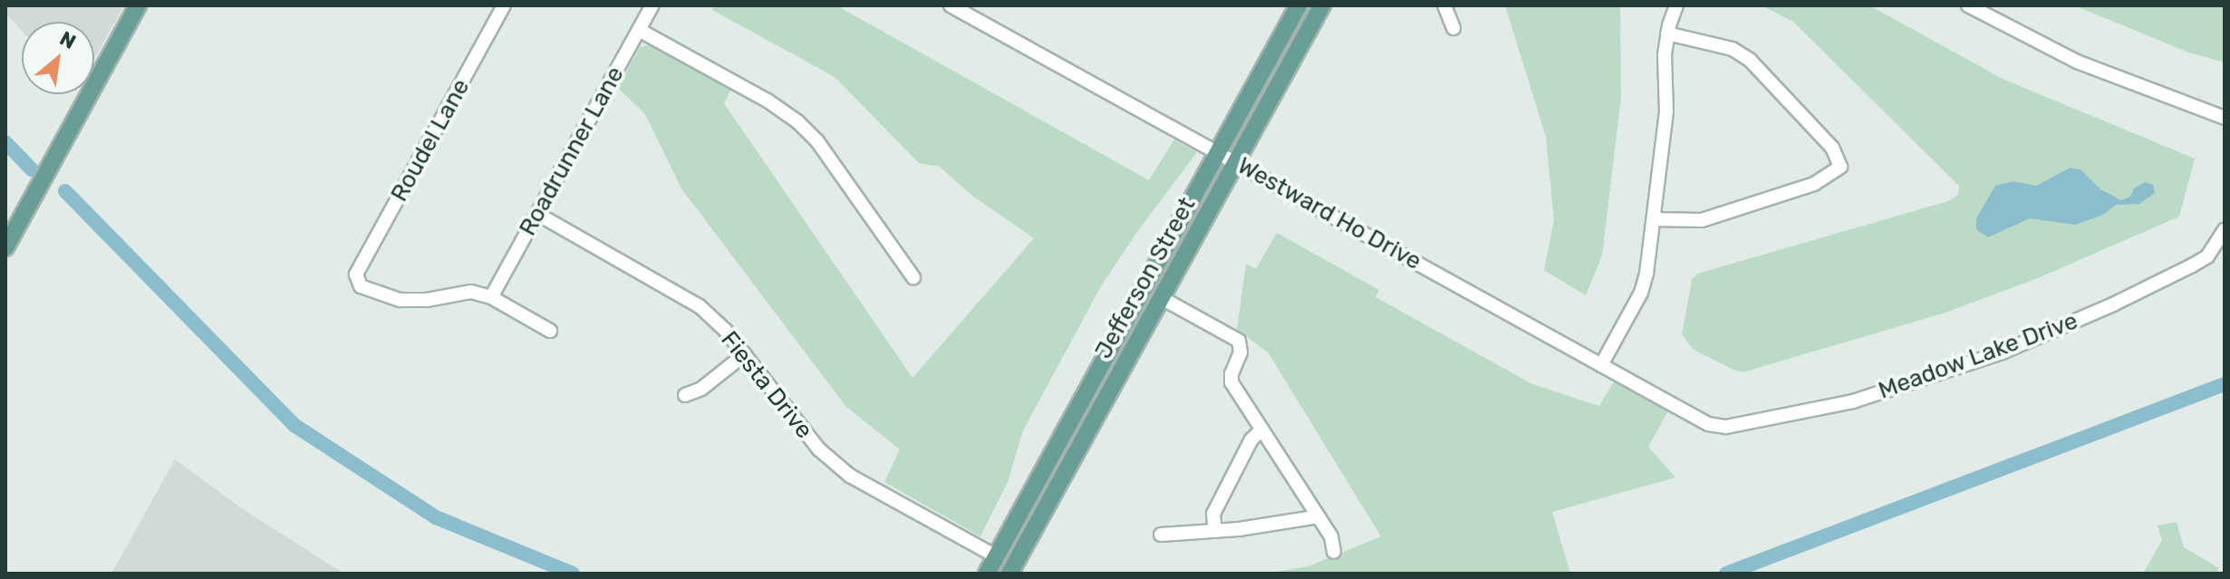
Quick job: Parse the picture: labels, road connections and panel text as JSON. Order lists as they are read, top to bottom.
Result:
{
  "streets": {
    "main road": ["Jefferson Street"],
    "street": [
      "Roudel Lane",
      "Roadrunner Lane",
      "Westward Ho Drive",
      "Meadow Lake Drive",
      "Fiesta Drive"
    ]
  },
  "crossings": [
    ["Roudel Lane", "Roadrunner Lane"],
    ["Roadrunner Lane", "Fiesta Drive"],
    ["Westward Ho Drive", "Jefferson Street"],
    ["Westward Ho Drive", "Meadow Lake Drive"],
    ["Jefferson Street", "Fiesta Drive"]
  ],
  "north": "top right"
}
